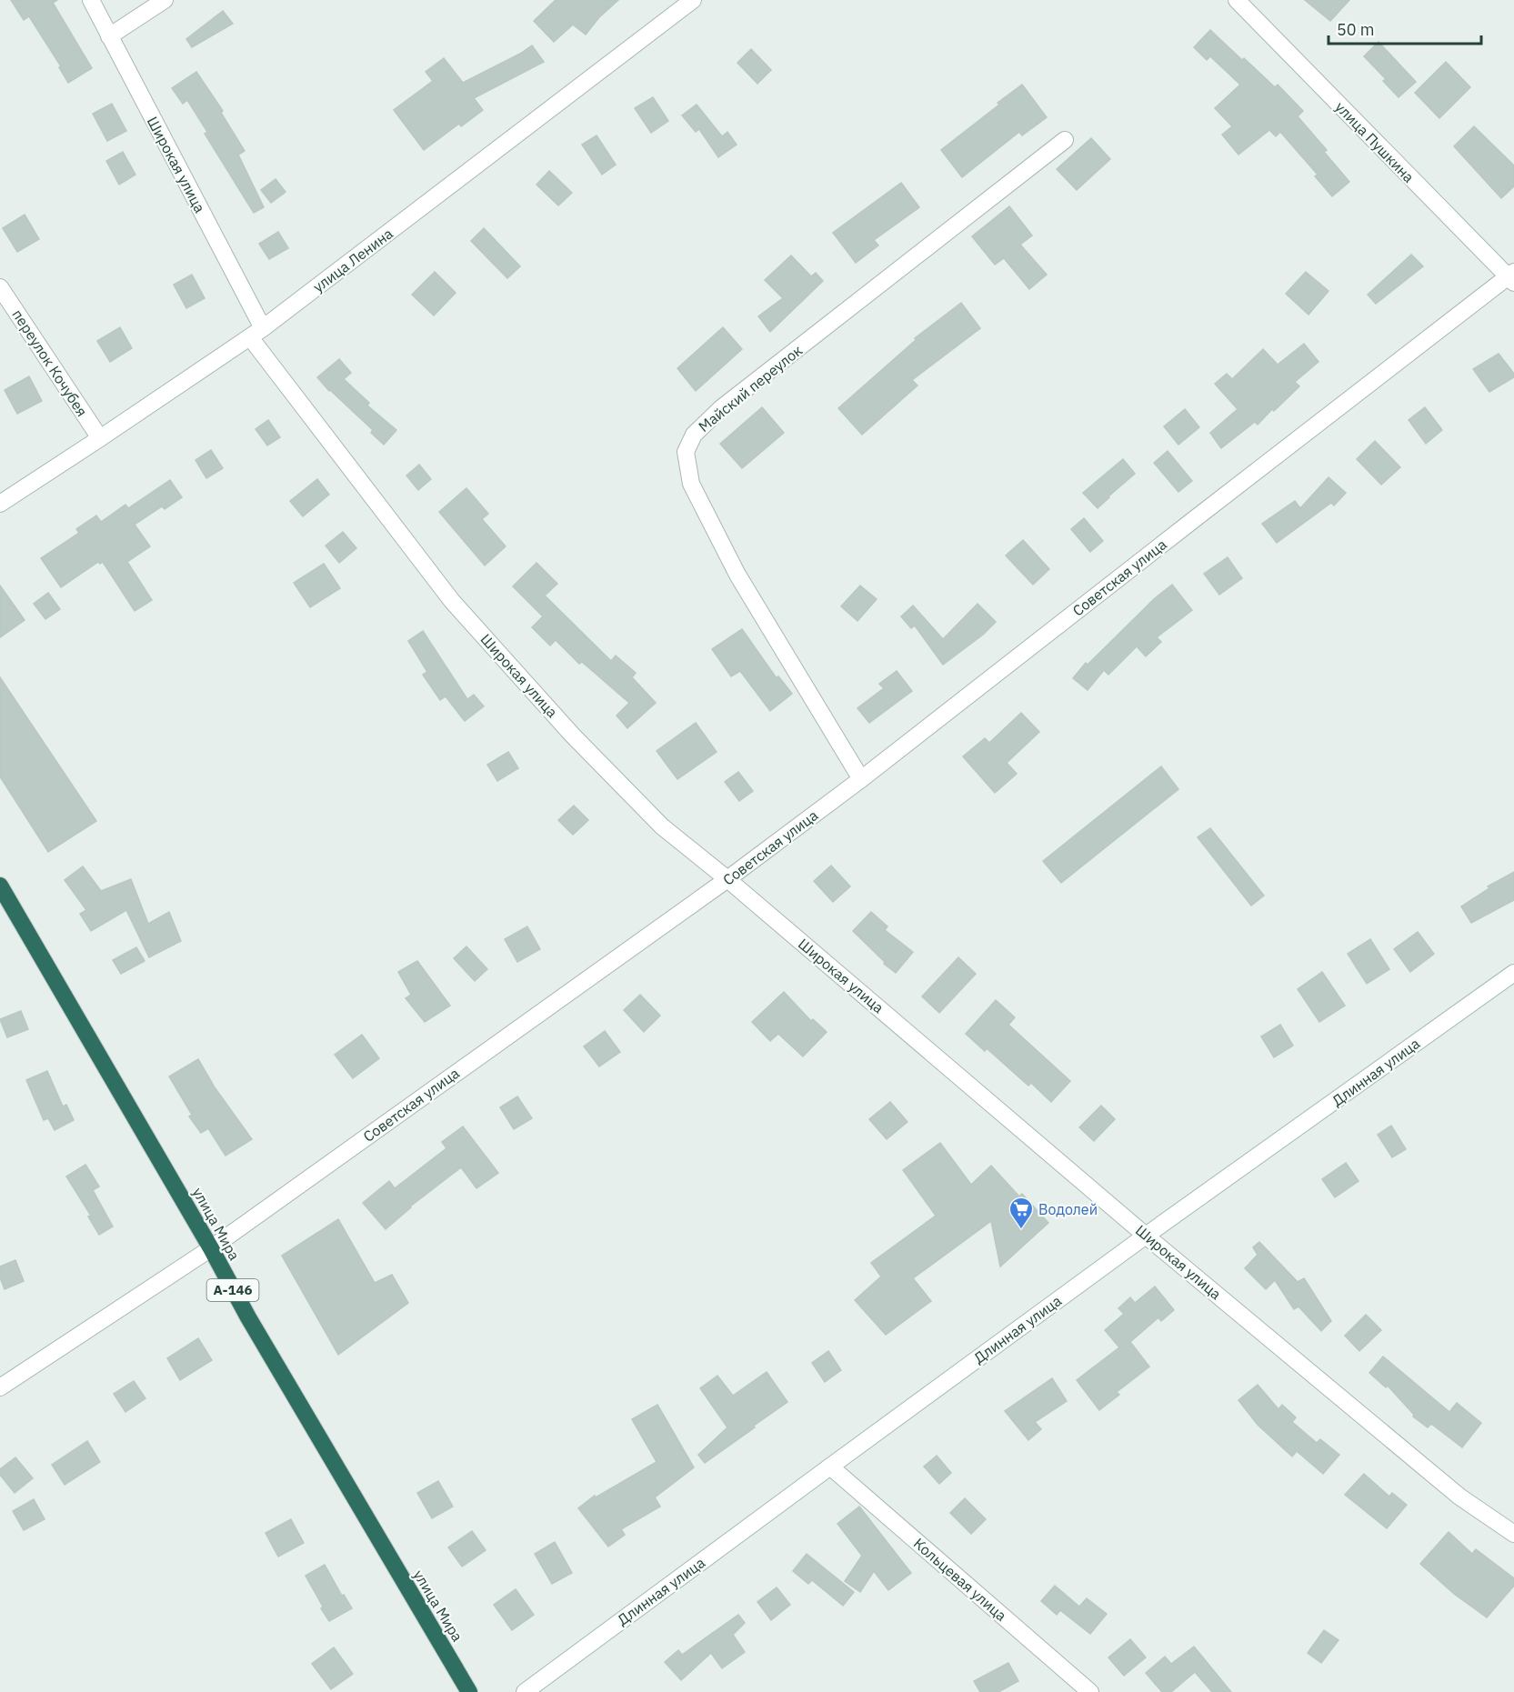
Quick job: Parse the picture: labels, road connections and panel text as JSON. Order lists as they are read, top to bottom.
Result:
{
  "streets": {
    "highway": ["улица Мира", "А-146"],
    "street": [
      "улица Пушкина",
      "Широкая улица",
      "улица Ленина",
      "переулок Кочубея",
      "Майский переулок",
      "Советская улица",
      "Длинная улица",
      "Кольцевая улица"
    ]
  },
  "crossings": [
    ["улица Пушкина", "Советская улица"],
    ["Широкая улица", "улица Ленина"],
    ["Широкая улица", "Советская улица"],
    ["Широкая улица", "Длинная улица"],
    ["улица Ленина", "переулок Кочубея"],
    ["Майский переулок", "Советская улица"],
    ["Советская улица", "улица Мира"],
    ["Длинная улица", "Кольцевая улица"]
  ],
  "places": {
    "supermarket": ["Водолей"]
  },
  "scale_bar": "50 m"
}
